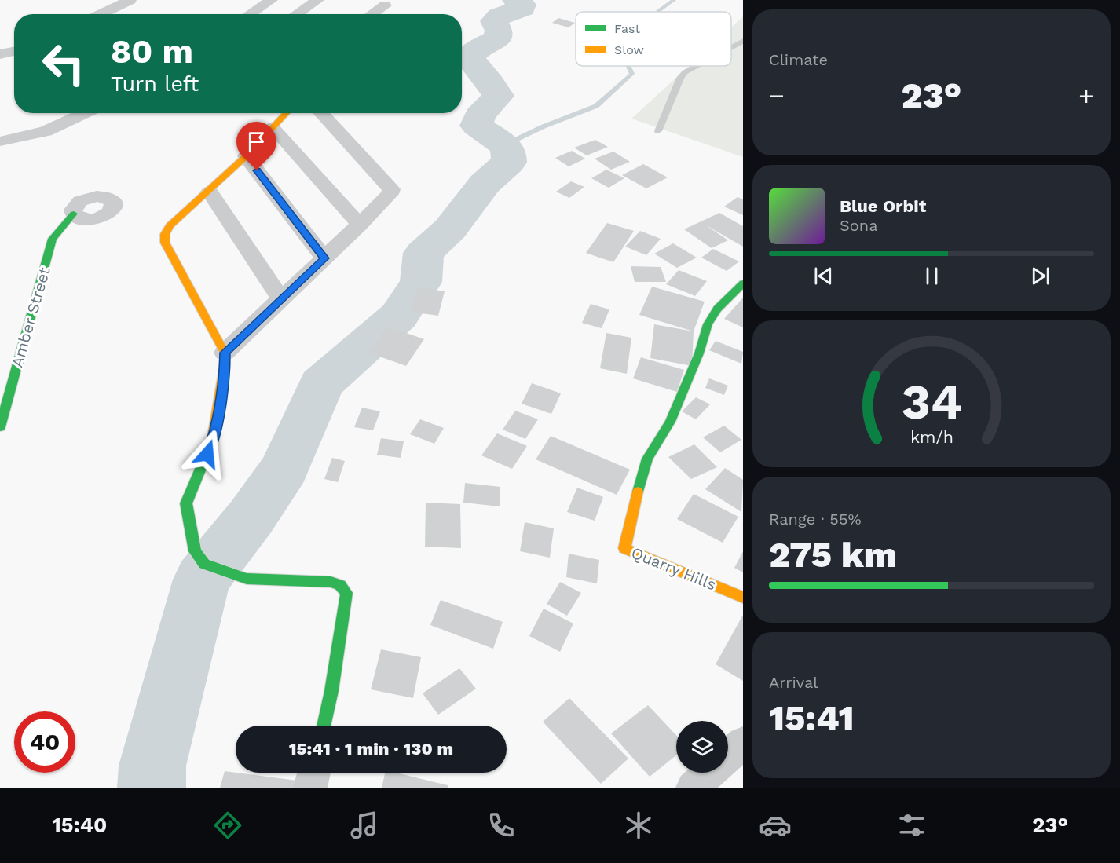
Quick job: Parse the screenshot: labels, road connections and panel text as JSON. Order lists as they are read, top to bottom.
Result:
{
  "streets": {
    "street": ["Amber Street", "Quarry Hills"]
  },
  "legend": ["Fast", "Slow"],
  "page": {
    "tile": [
      "Climate",
      ["Range · 55%", "275 km"],
      ["Arrival", "15:41"]
    ],
    "turn": ["80 m", "Turn left"],
    "heat": ["−", "23°", "+"],
    "song": ["Blue Orbit", "Sona"],
    "limit": "40",
    "trip": "15:41 · 1 min · 130 m",
    "tabs": ["15:40", "23°"],
    "gauge": ["34", "km/h"]
  }
}
